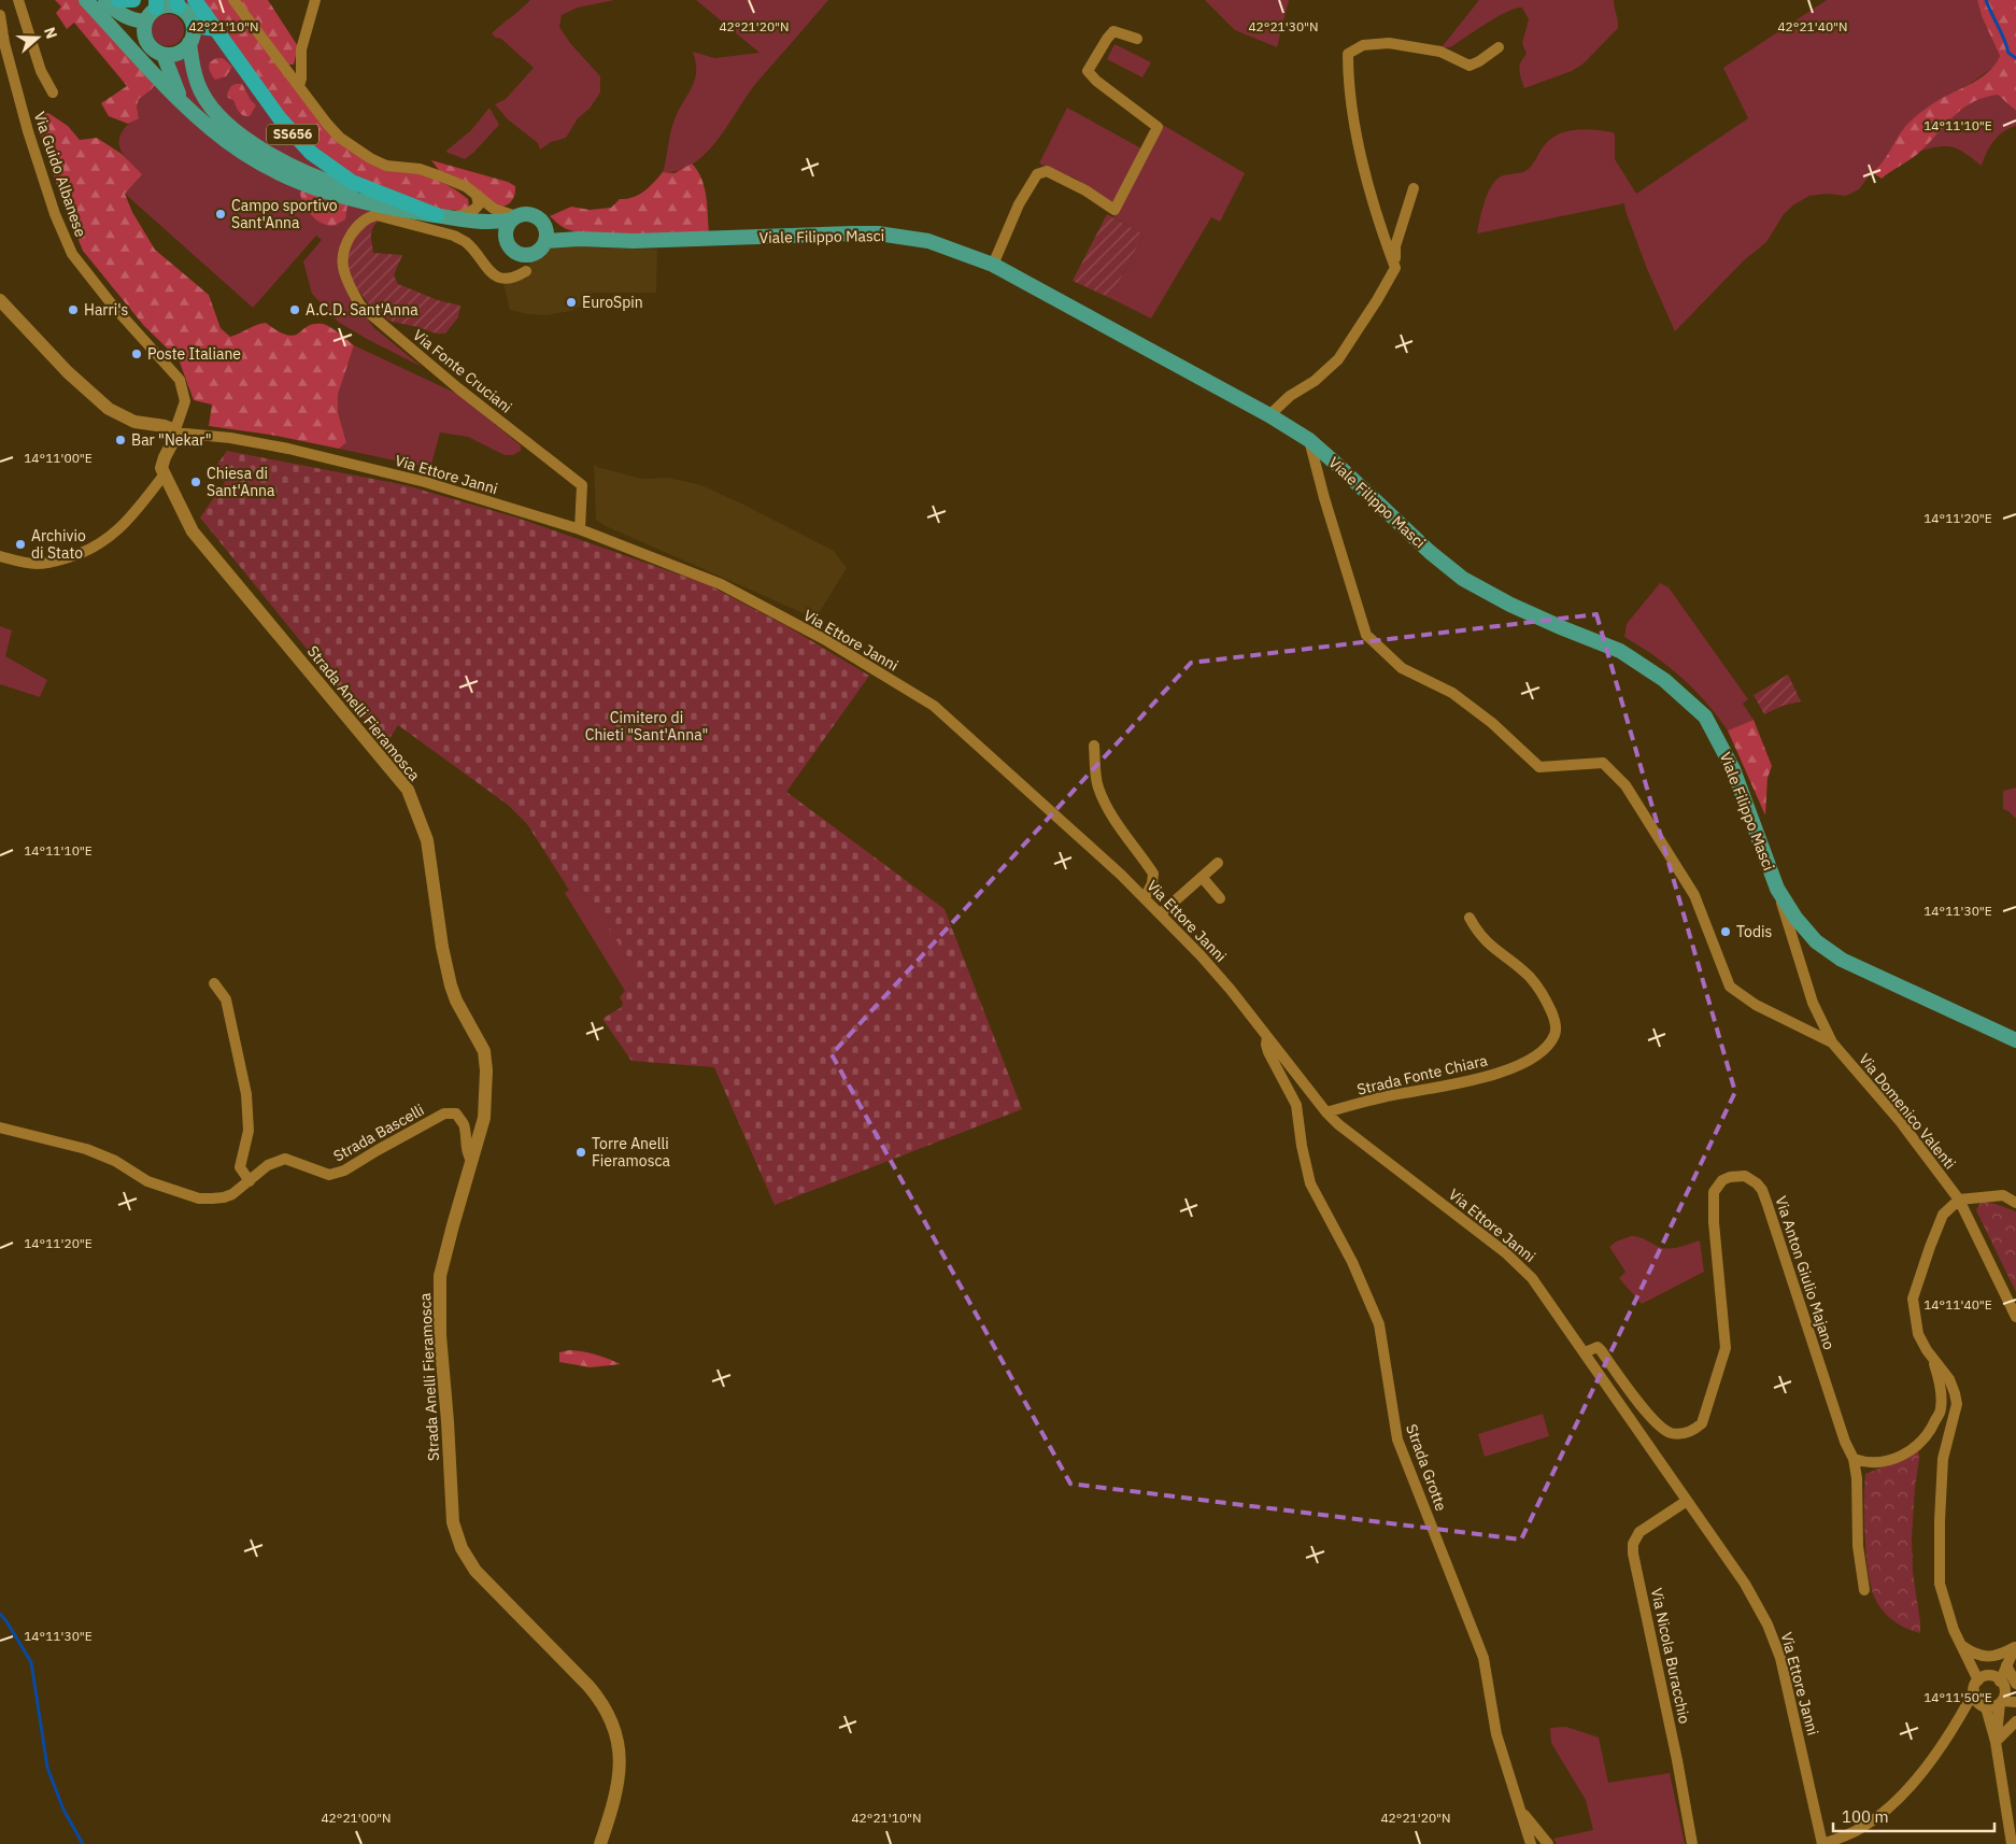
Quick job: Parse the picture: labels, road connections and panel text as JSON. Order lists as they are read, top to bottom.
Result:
{
  "streets": {
    "highway": ["SS656"],
    "main road": ["Viale Filippo Masci"],
    "street": [
      "Via Guido Albanese",
      "Via Fonte Cruciani",
      "Via Ettore Janni",
      "Strada Anelli Fieramosca",
      "Strada Fonte Chiara",
      "Via Domenico Valenti",
      "Strada Bascelli",
      "Via Anton Giulio Majano",
      "Strada Grotte",
      "Via Nicola Buracchio"
    ]
  },
  "crossings": [
    ["Via Guido Albanese", "Via Ettore Janni"],
    ["Viale Filippo Masci", "Via Domenico Valenti"],
    ["Via Fonte Cruciani", "Via Ettore Janni"],
    ["Via Ettore Janni", "Strada Fonte Chiara"],
    ["Via Ettore Janni", "Via Anton Giulio Majano"],
    ["Via Ettore Janni", "Strada Grotte"],
    ["Via Ettore Janni", "Via Nicola Buracchio"],
    ["Strada Anelli Fieramosca", "Strada Bascelli"]
  ],
  "parks": ["Cimitero di Chieti \"Sant'Anna\""],
  "places": [
    "Campo sportivo Sant'Anna",
    "EuroSpin",
    "Harri's",
    "A.C.D. Sant'Anna",
    "Poste Italiane",
    "Bar \"Nekar\"",
    "Chiesa di Sant'Anna",
    "Archivio di Stato",
    "Todis",
    "Torre Anelli Fieramosca"
  ],
  "scale_bar": "100 m",
  "north": "right",
  "coordinates": [
    "42°21'10\"N",
    "42°21'20\"N",
    "42°21'30\"N",
    "42°21'40\"N",
    "14°11'10\"E",
    "14°11'00\"E",
    "14°11'20\"E",
    "14°11'30\"E",
    "14°11'40\"E",
    "14°11'50\"E",
    "42°21'00\"N"
  ]
}
